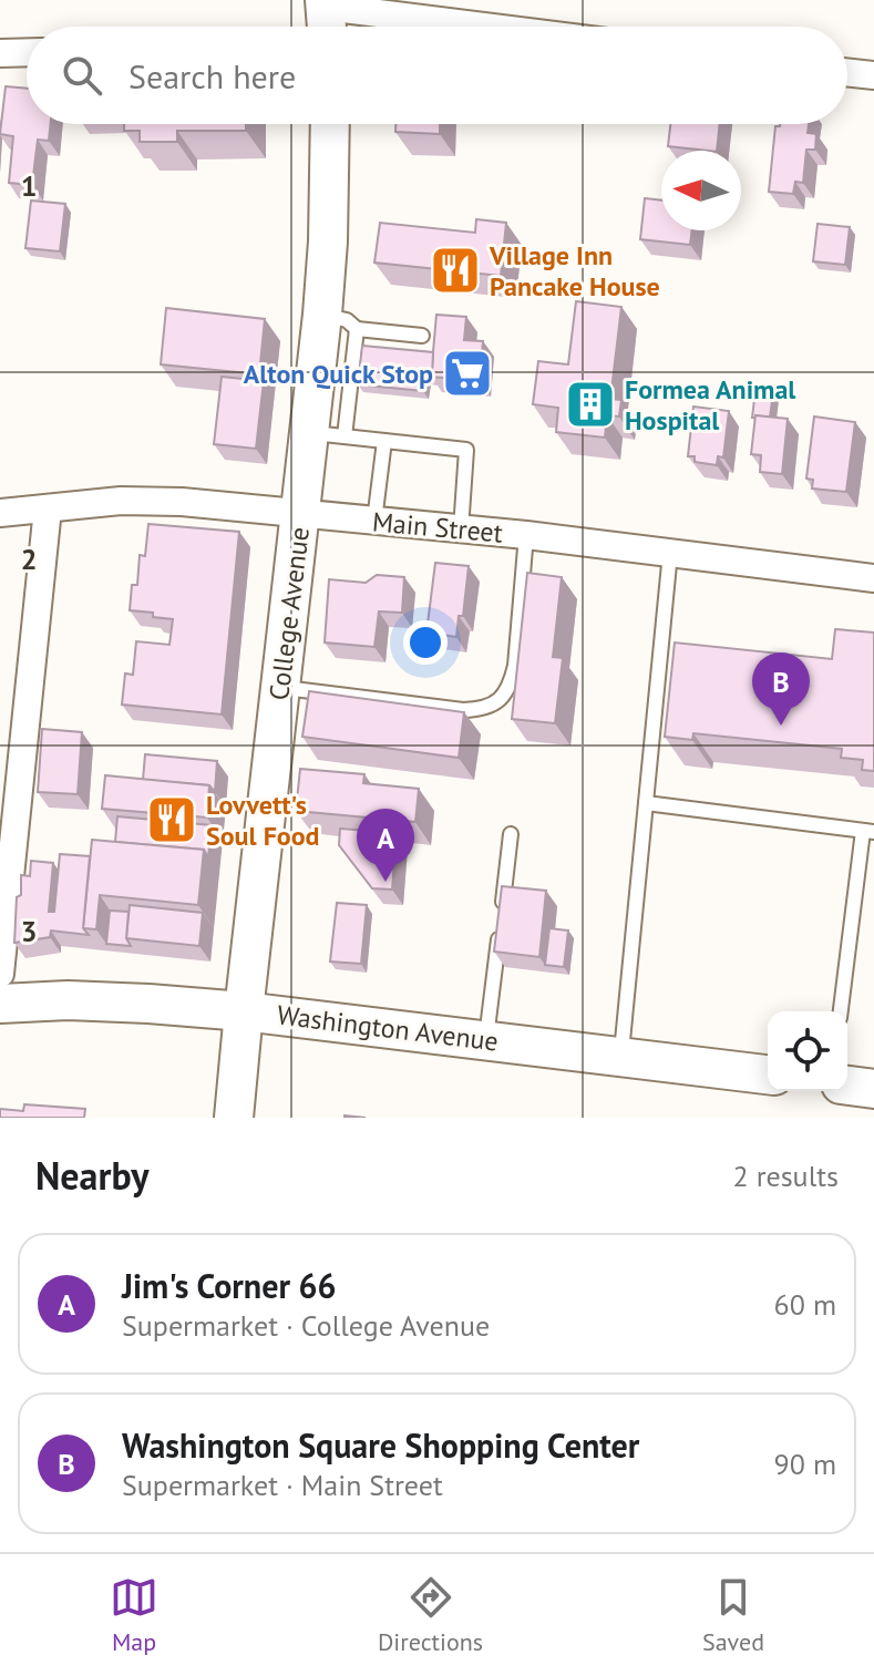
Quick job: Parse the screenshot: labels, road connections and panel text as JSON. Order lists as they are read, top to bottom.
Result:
{
  "streets": {
    "main road": ["College Avenue", "Washington Avenue"],
    "street": ["Main Street"]
  },
  "crossings": [
    ["Main Street", "College Avenue"],
    ["College Avenue", "Washington Avenue"]
  ],
  "places": {
    "restaurant": ["Village Inn Pancake House", "Lovvett's Soul Food"],
    "supermarket": ["Alton Quick Stop"],
    "building": ["Formea Animal Hospital"]
  },
  "north": "left",
  "page": {
    "search": "Search here",
    "pins": ["B", "A"],
    "heading": ["Nearby", "2 results"],
    "list": [
      {
        "mark": "A",
        "name": "Jim's Corner 66",
        "note": "Supermarket · College Avenue",
        "value": "60 m"
      },
      {
        "mark": "B",
        "name": "Washington Square Shopping Center",
        "note": "Supermarket · Main Street",
        "value": "90 m"
      }
    ],
    "nav": ["Map", "Directions", "Saved"]
  },
  "grid": {
    "rows": ["1", "2", "3"]
  }
}
